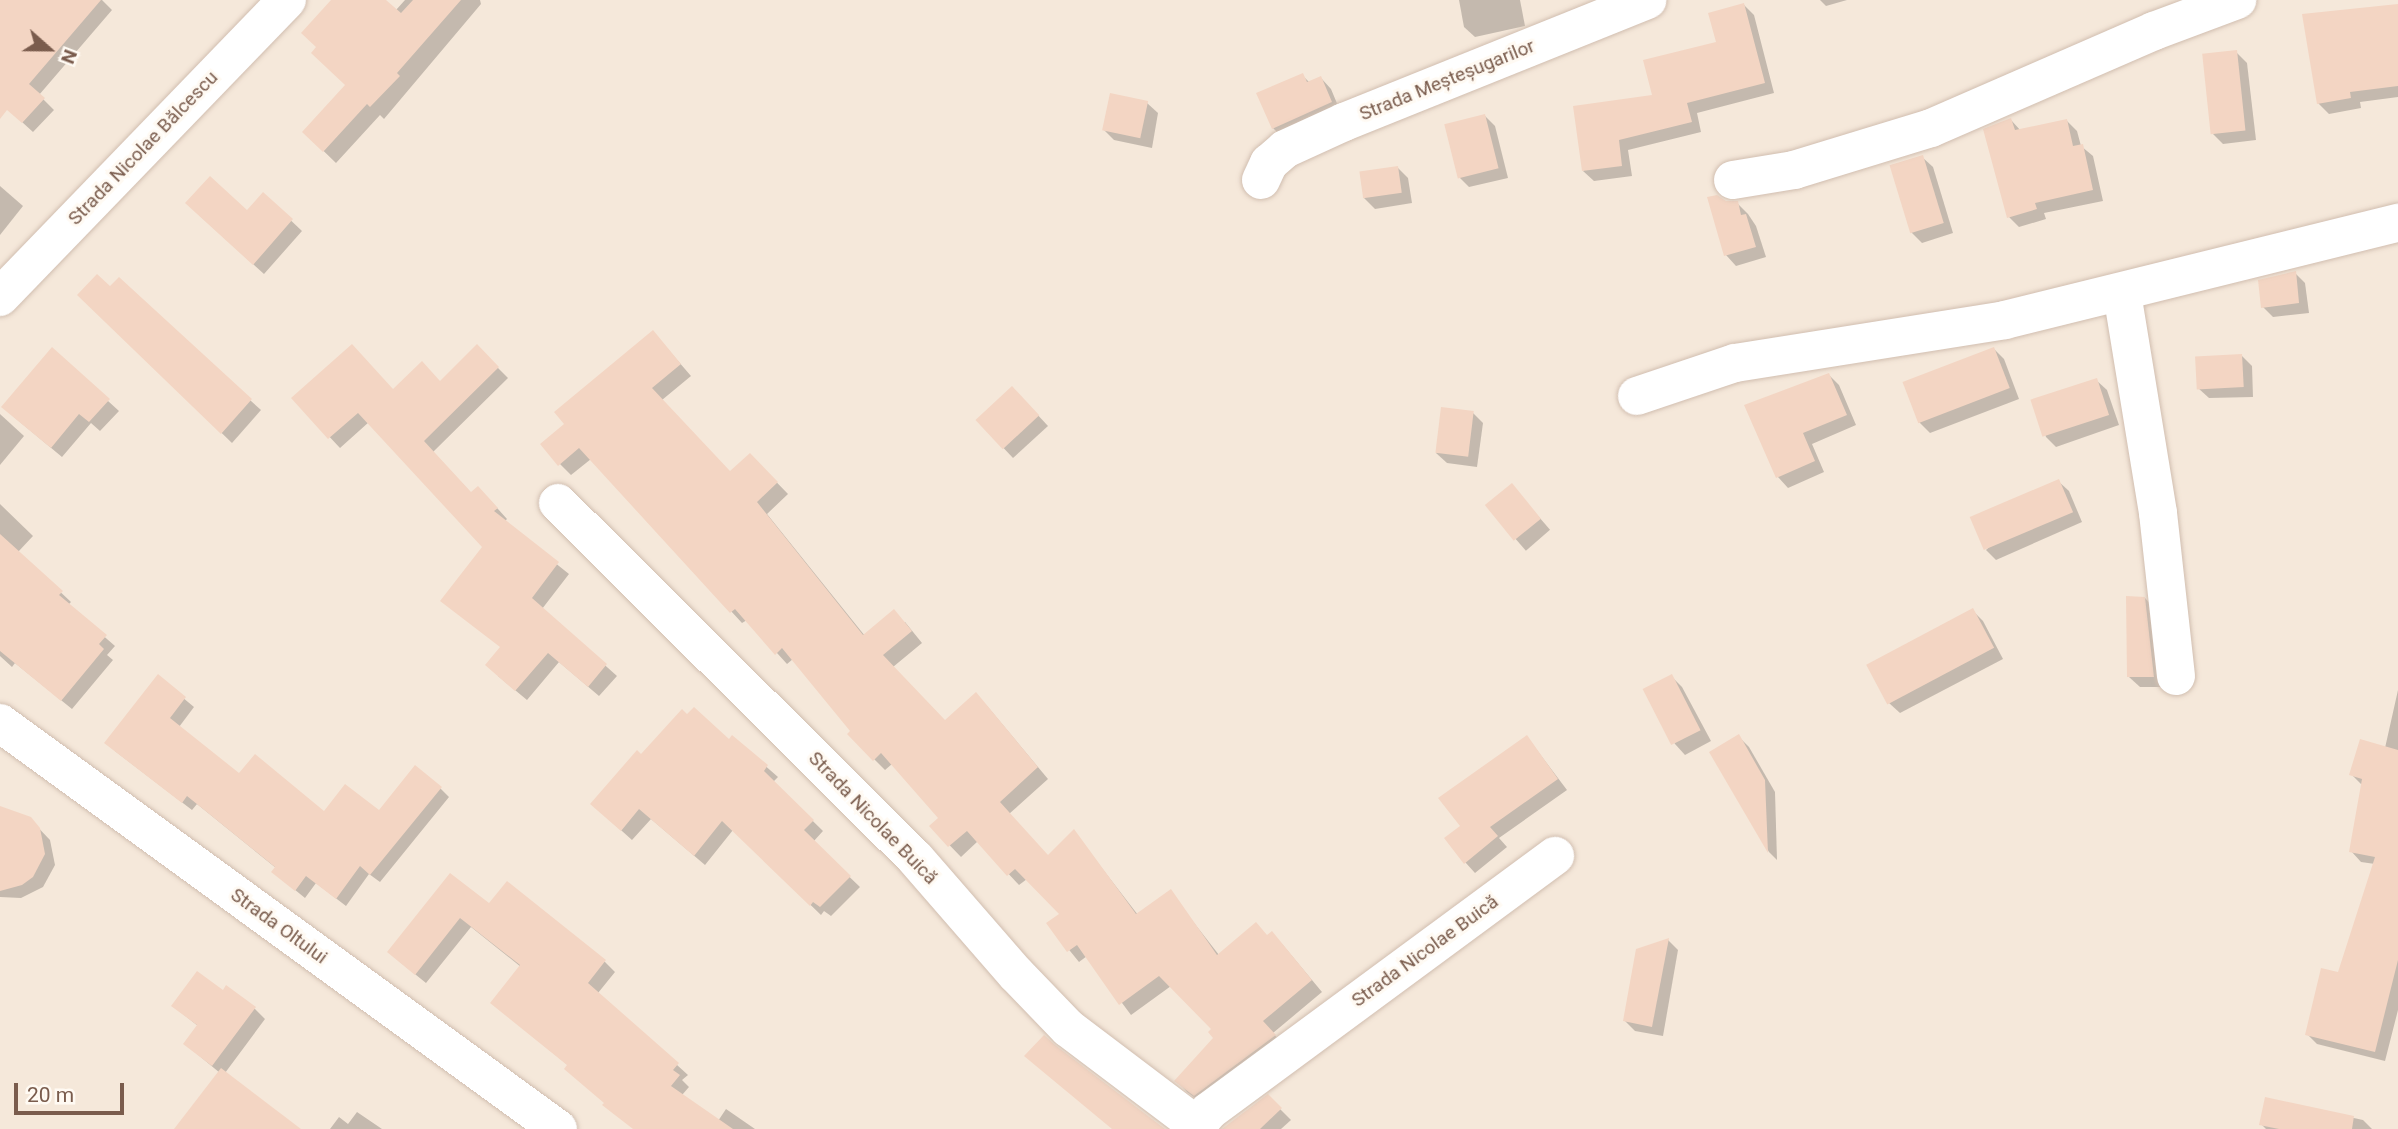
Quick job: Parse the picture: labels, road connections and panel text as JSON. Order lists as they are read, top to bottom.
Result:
{
  "streets": {
    "street": [
      "Strada Meșteșugarilor",
      "Strada Nicolae Bălcescu",
      "Strada Nicolae Buică",
      "Strada Oltului"
    ]
  },
  "scale_bar": "20 m",
  "north": "right"
}
